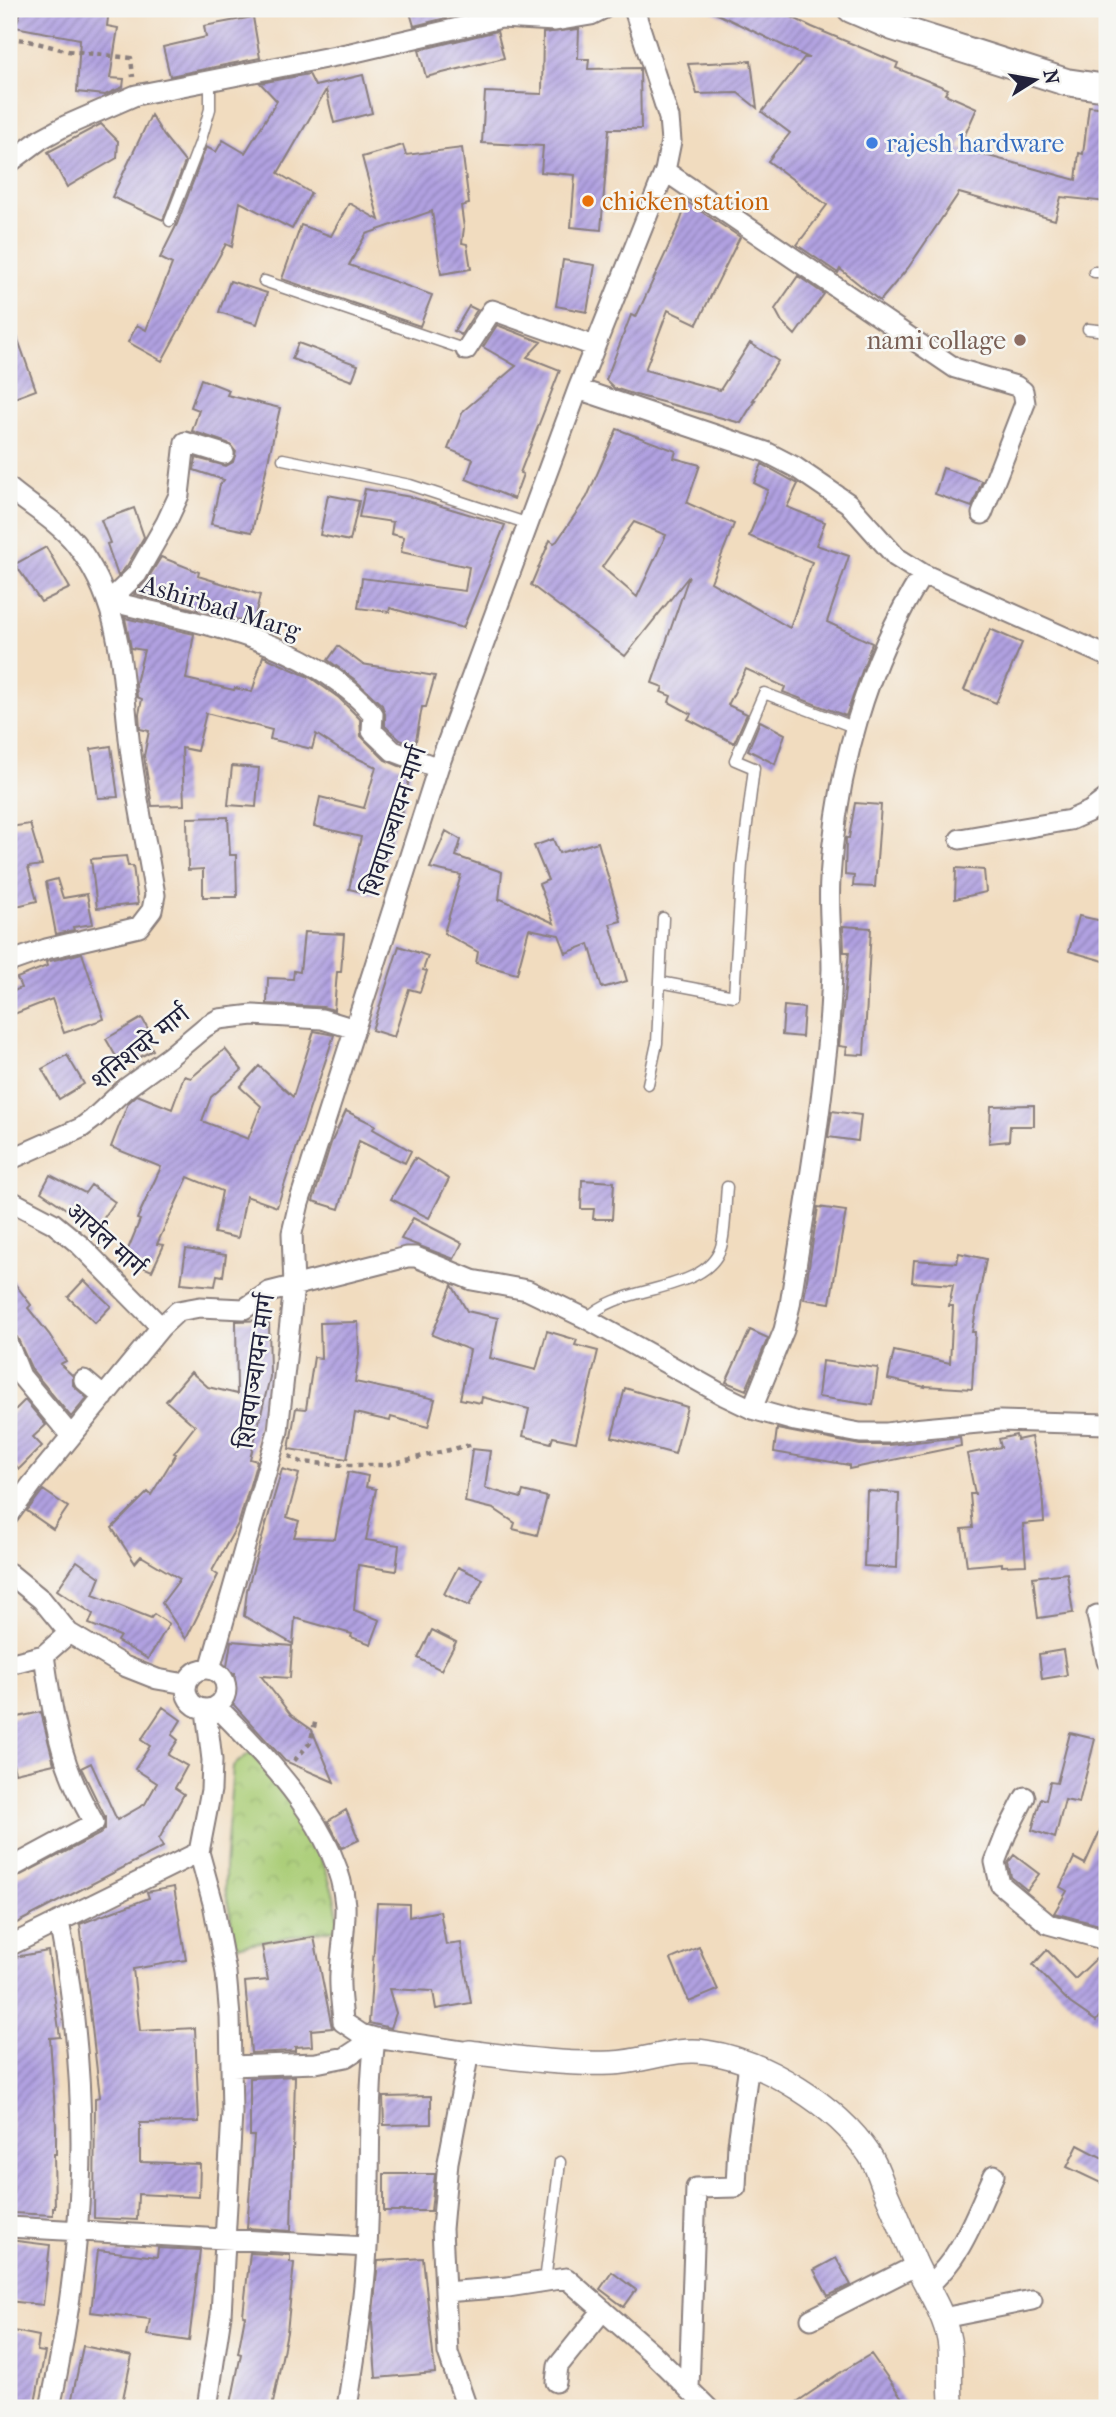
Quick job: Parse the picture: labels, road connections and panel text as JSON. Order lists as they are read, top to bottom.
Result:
{
  "streets": {
    "street": [
      "Ashirbad Marg",
      "शिवपाञ्चायन मार्ग",
      "शनिशचरे मार्ग",
      "आर्यल मार्ग"
    ]
  },
  "crossings": [
    ["Ashirbad Marg", "शिवपाञ्चायन मार्ग"],
    ["शिवपाञ्चायन मार्ग", "शनिशचरे मार्ग"]
  ],
  "places": ["rajesh hardware", "chicken station", "nami collage"],
  "north": "right"
}
